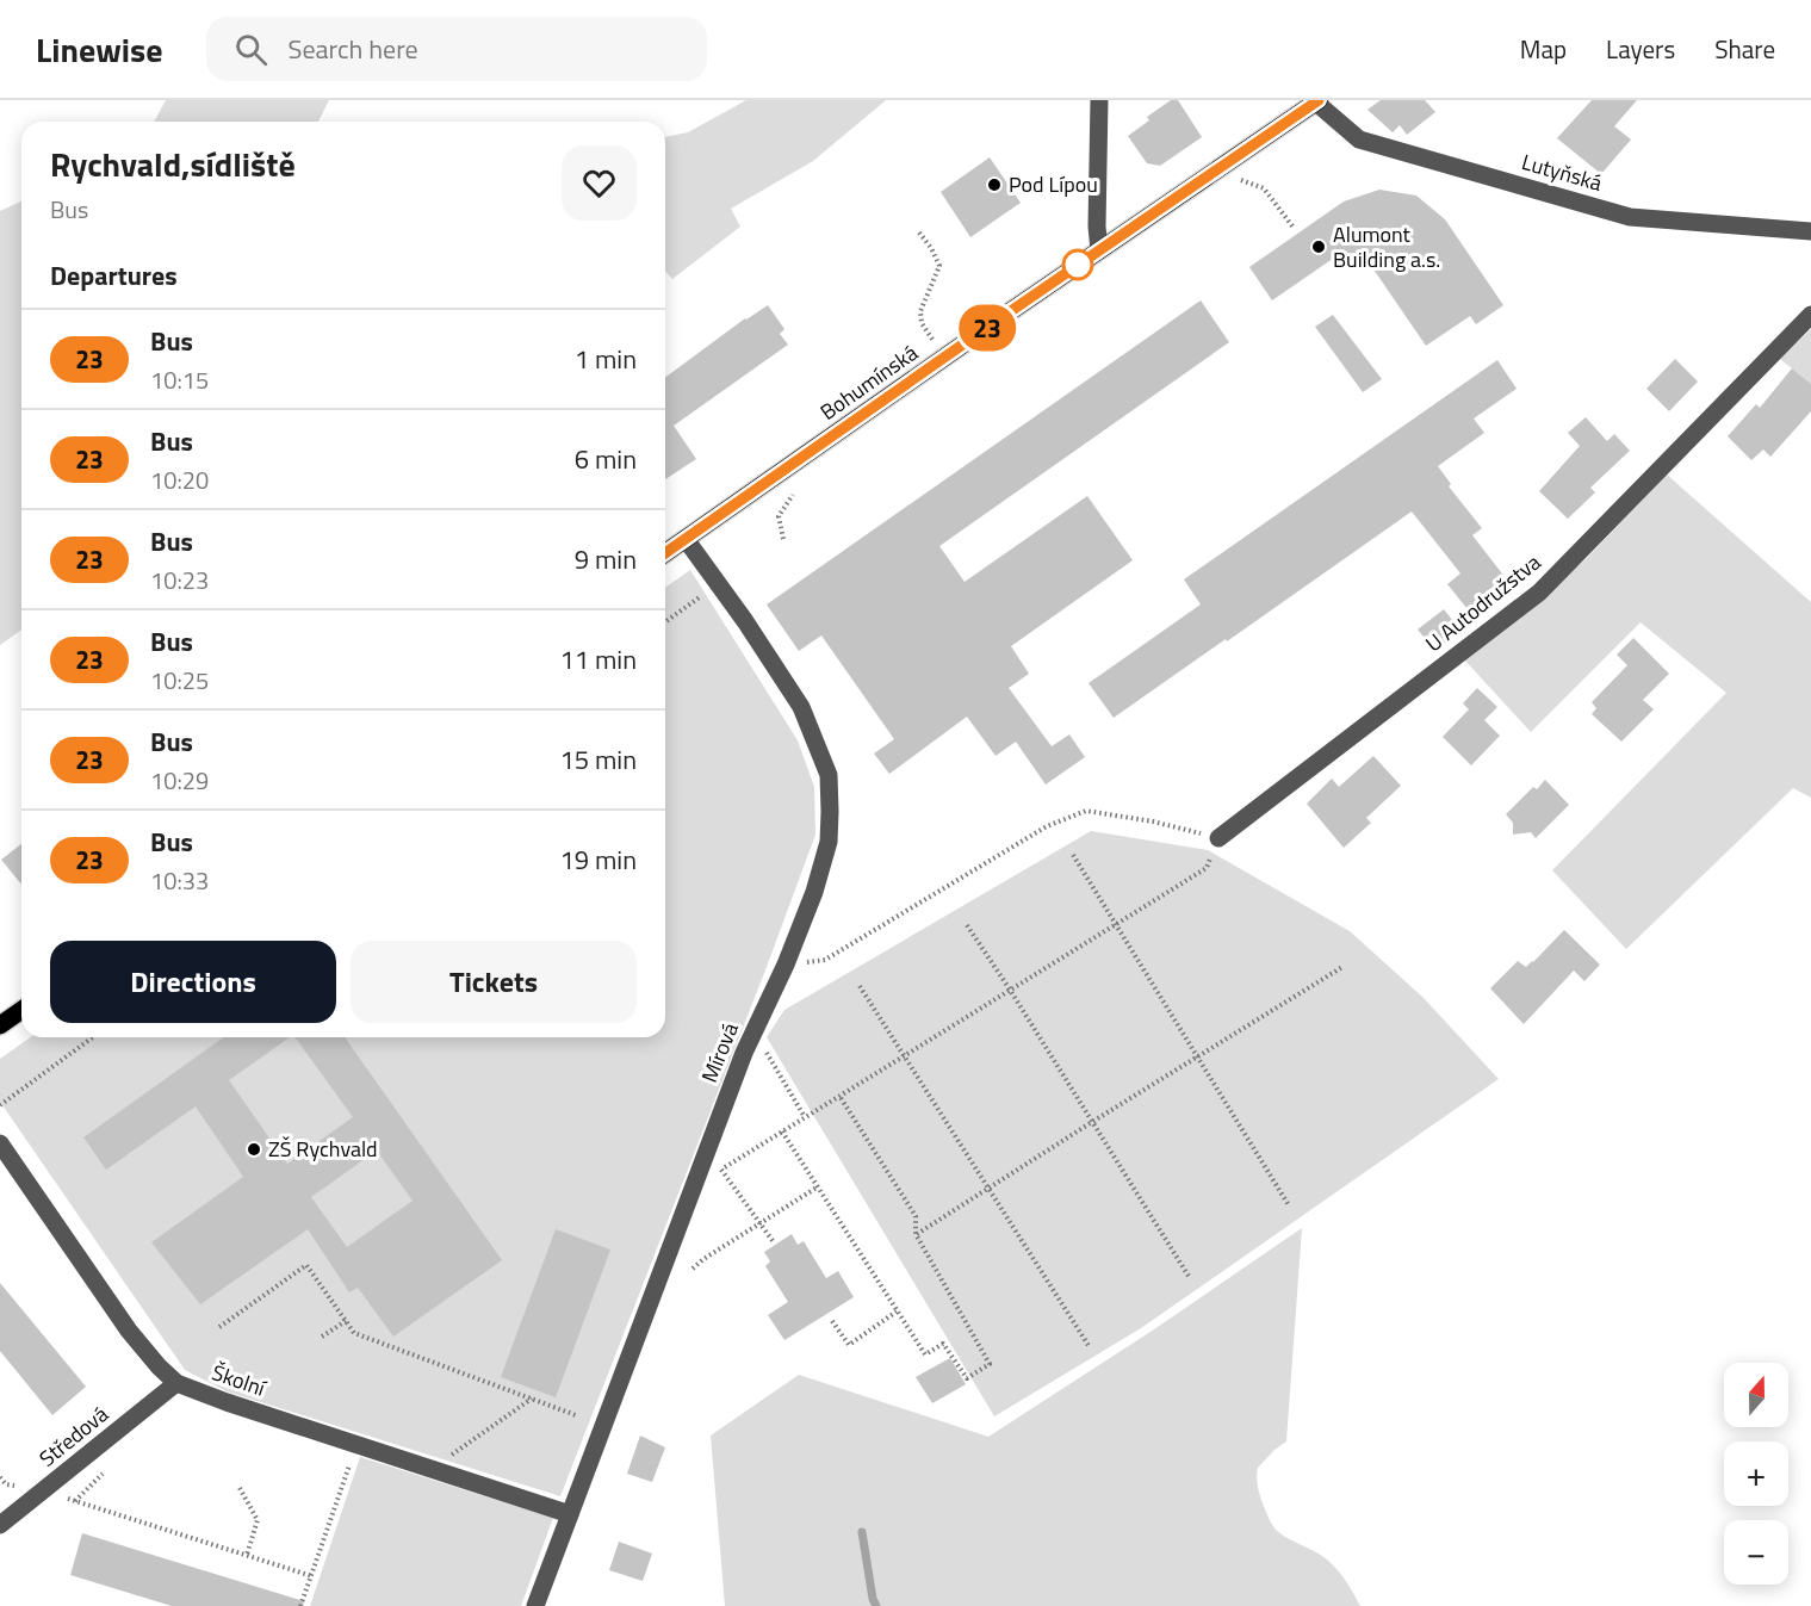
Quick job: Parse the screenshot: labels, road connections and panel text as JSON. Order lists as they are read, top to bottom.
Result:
{
  "streets": {
    "main road": ["Bohumínská"],
    "street": [
      "Lutyňská",
      "U Autodružstva",
      "Mírová",
      "Školní",
      "Středová"
    ]
  },
  "crossings": [
    ["Lutyňská", "Bohumínská"],
    ["Bohumínská", "Mírová"],
    ["Mírová", "Školní"],
    ["Školní", "Středová"]
  ],
  "places": ["Pod Lípou", "Alumont Building a.s.", "ZŠ Rychvald"],
  "lines": ["bus line 23"],
  "north": "top",
  "page": {
    "header": "Linewise",
    "search": "Search here",
    "nav": ["Map", "Layers", "Share"],
    "on_map": "23",
    "heading": [
      ["Rychvald,sídliště", "Bus"],
      "Departures"
    ],
    "list": [
      {
        "mark": "23",
        "name": "Bus",
        "note": "10:15",
        "value": "1 min"
      },
      {
        "mark": "23",
        "name": "Bus",
        "note": "10:20",
        "value": "6 min"
      },
      {
        "mark": "23",
        "name": "Bus",
        "note": "10:23",
        "value": "9 min"
      },
      {
        "mark": "23",
        "name": "Bus",
        "note": "10:25",
        "value": "11 min"
      },
      {
        "mark": "23",
        "name": "Bus",
        "note": "10:29",
        "value": "15 min"
      },
      {
        "mark": "23",
        "name": "Bus",
        "note": "10:33",
        "value": "19 min"
      }
    ],
    "buttons": ["Directions", "Tickets"],
    "map_buttons": ["+", "−"]
  }
}
